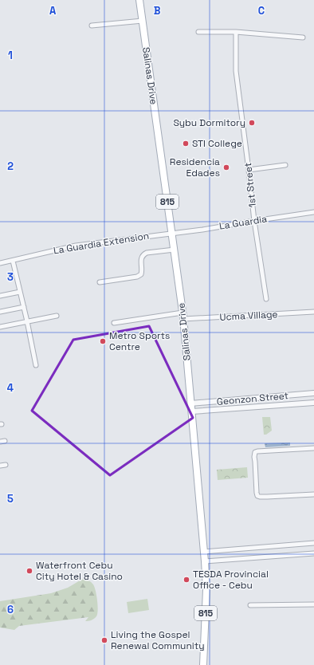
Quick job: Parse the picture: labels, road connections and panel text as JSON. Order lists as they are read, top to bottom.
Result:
{
  "streets": {
    "main road": ["Salinas Drive", "815"],
    "street": [
      "1st Street",
      "La Guardia",
      "La Guardia Extension",
      "Ucma Village",
      "Geonzon Street"
    ]
  },
  "crossings": [
    ["Salinas Drive", "La Guardia"],
    ["Salinas Drive", "La Guardia Extension"],
    ["Salinas Drive", "Ucma Village"],
    ["Salinas Drive", "Geonzon Street"],
    ["1st Street", "La Guardia"],
    ["La Guardia", "La Guardia Extension"]
  ],
  "places": [
    "Sybu Dormitory",
    "STI College",
    "Residencia Edades",
    "Metro Sports Centre",
    "Waterfront Cebu City Hotel & Casino",
    "TESDA Provincial Office - Cebu",
    "Living the Gospel Renewal Community"
  ],
  "grid": {
    "columns": ["A", "B", "C"],
    "rows": [
      "1",
      "2",
      "3",
      "4",
      "5",
      "6"
    ]
  }
}
